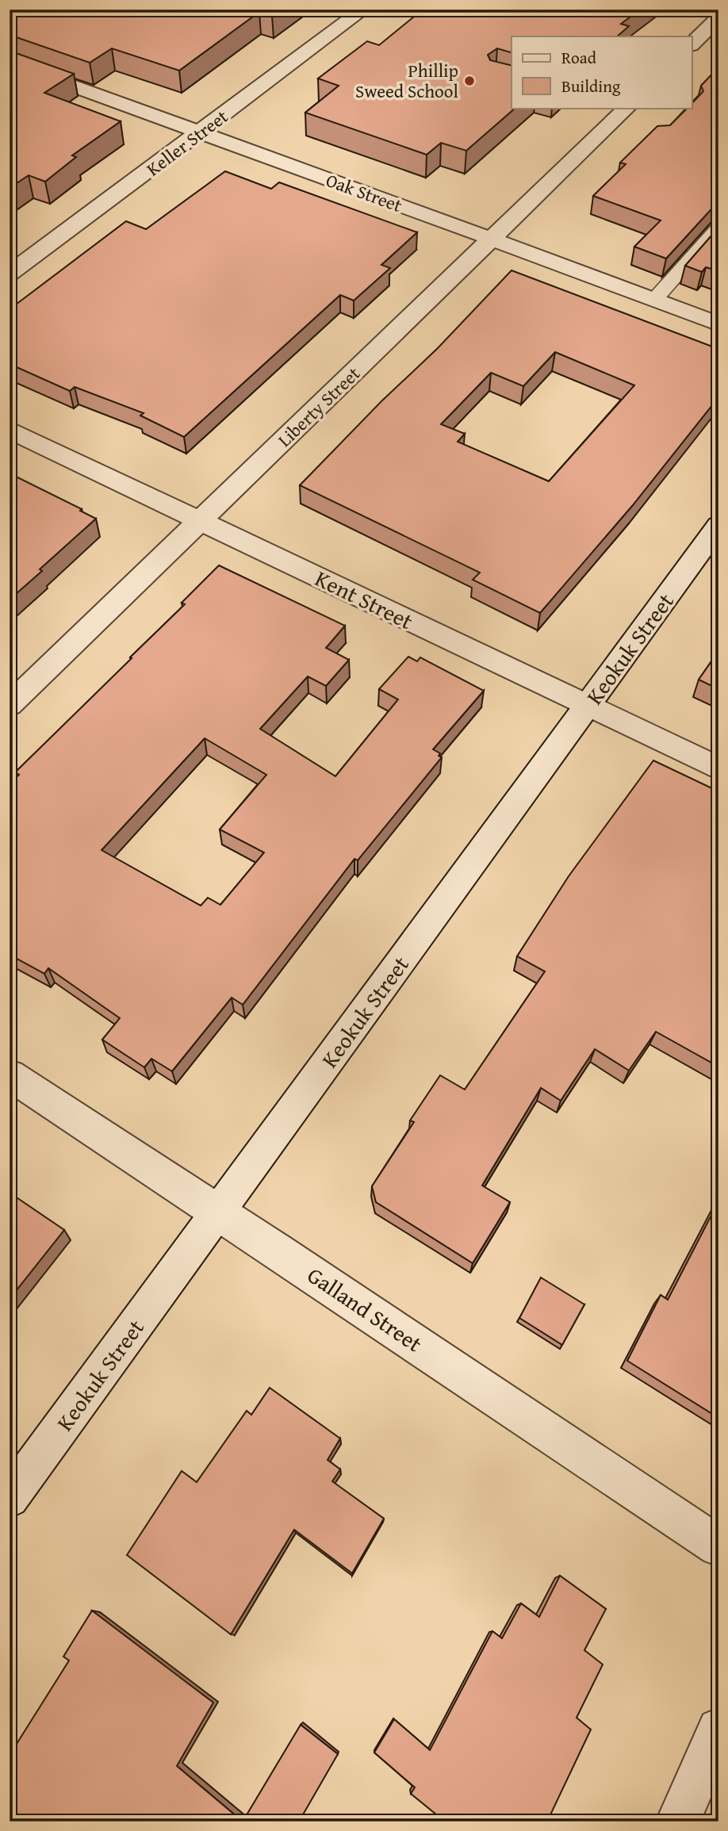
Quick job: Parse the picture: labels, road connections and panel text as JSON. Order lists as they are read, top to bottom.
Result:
{
  "streets": {
    "street": [
      "Keller Street",
      "Oak Street",
      "Liberty Street",
      "Kent Street",
      "Keokuk Street",
      "Galland Street"
    ]
  },
  "crossings": [
    ["Keller Street", "Oak Street"],
    ["Oak Street", "Liberty Street"],
    ["Liberty Street", "Kent Street"],
    ["Kent Street", "Keokuk Street"],
    ["Keokuk Street", "Galland Street"]
  ],
  "places": ["Phillip Sweed School"],
  "legend": ["Road", "Building"]
}
